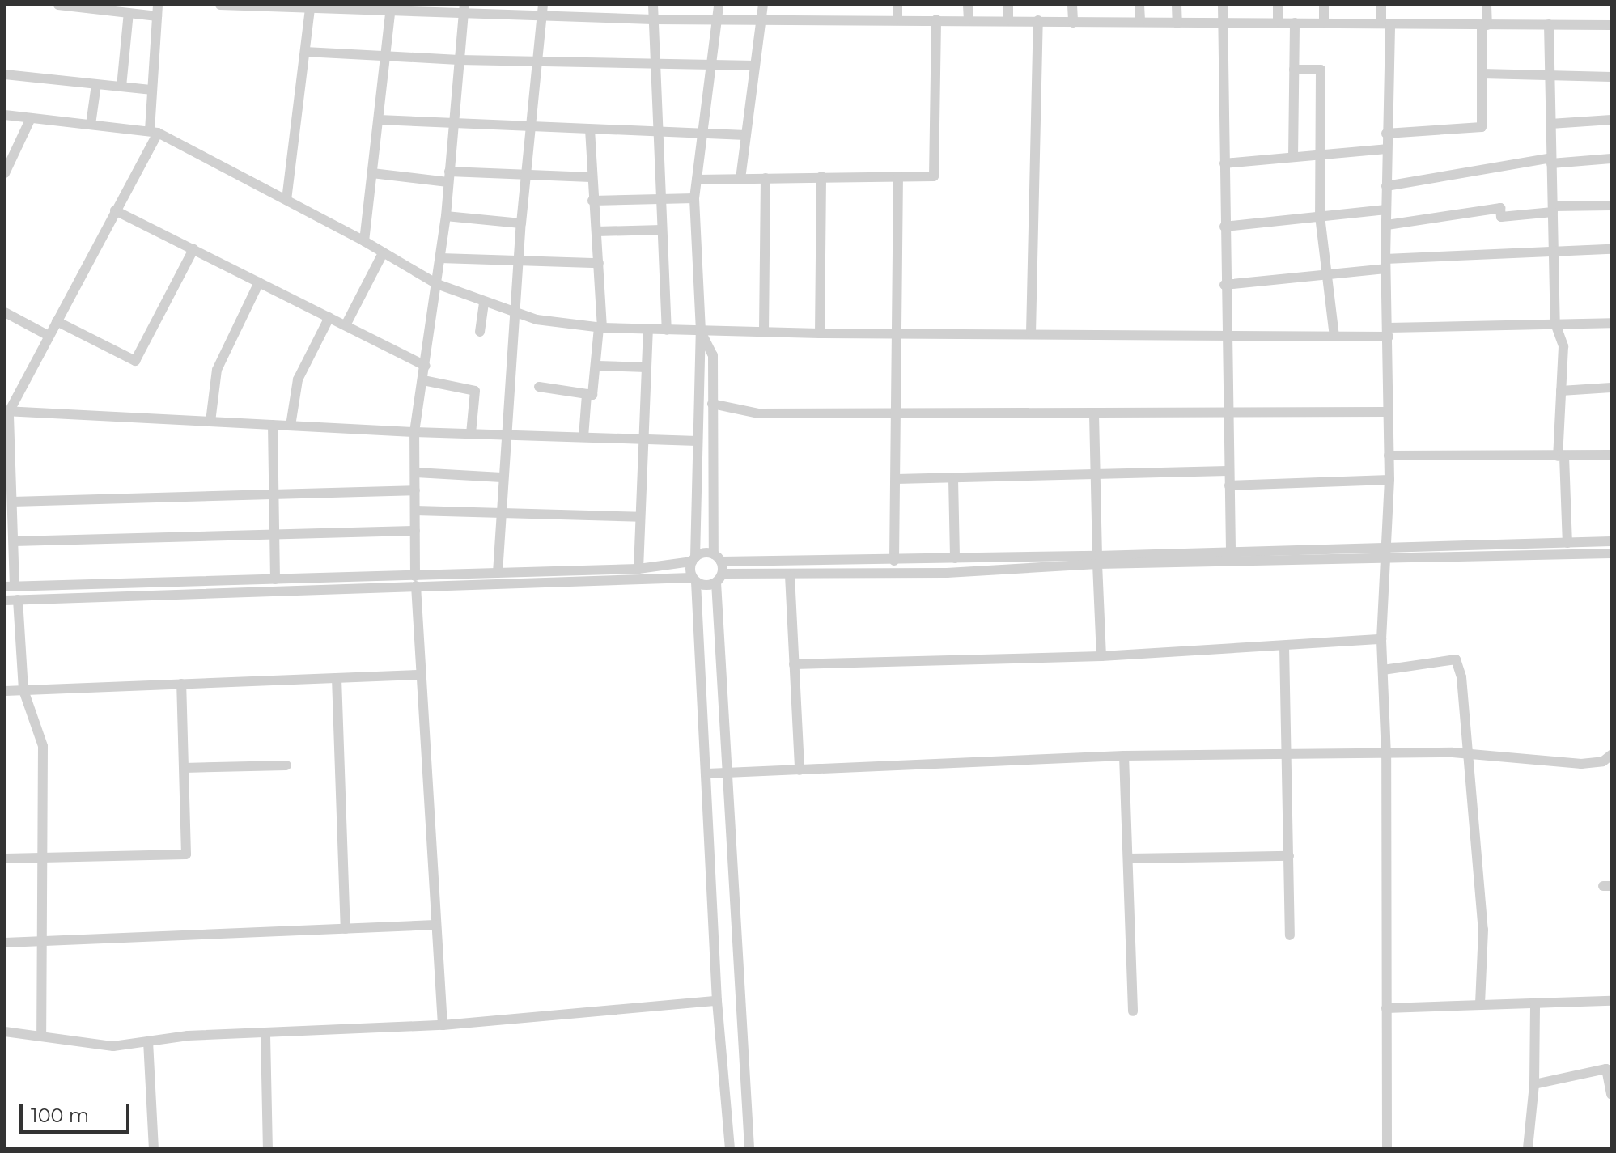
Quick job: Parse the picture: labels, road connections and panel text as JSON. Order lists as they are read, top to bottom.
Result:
{
  "scale_bar": "100 m"
}
